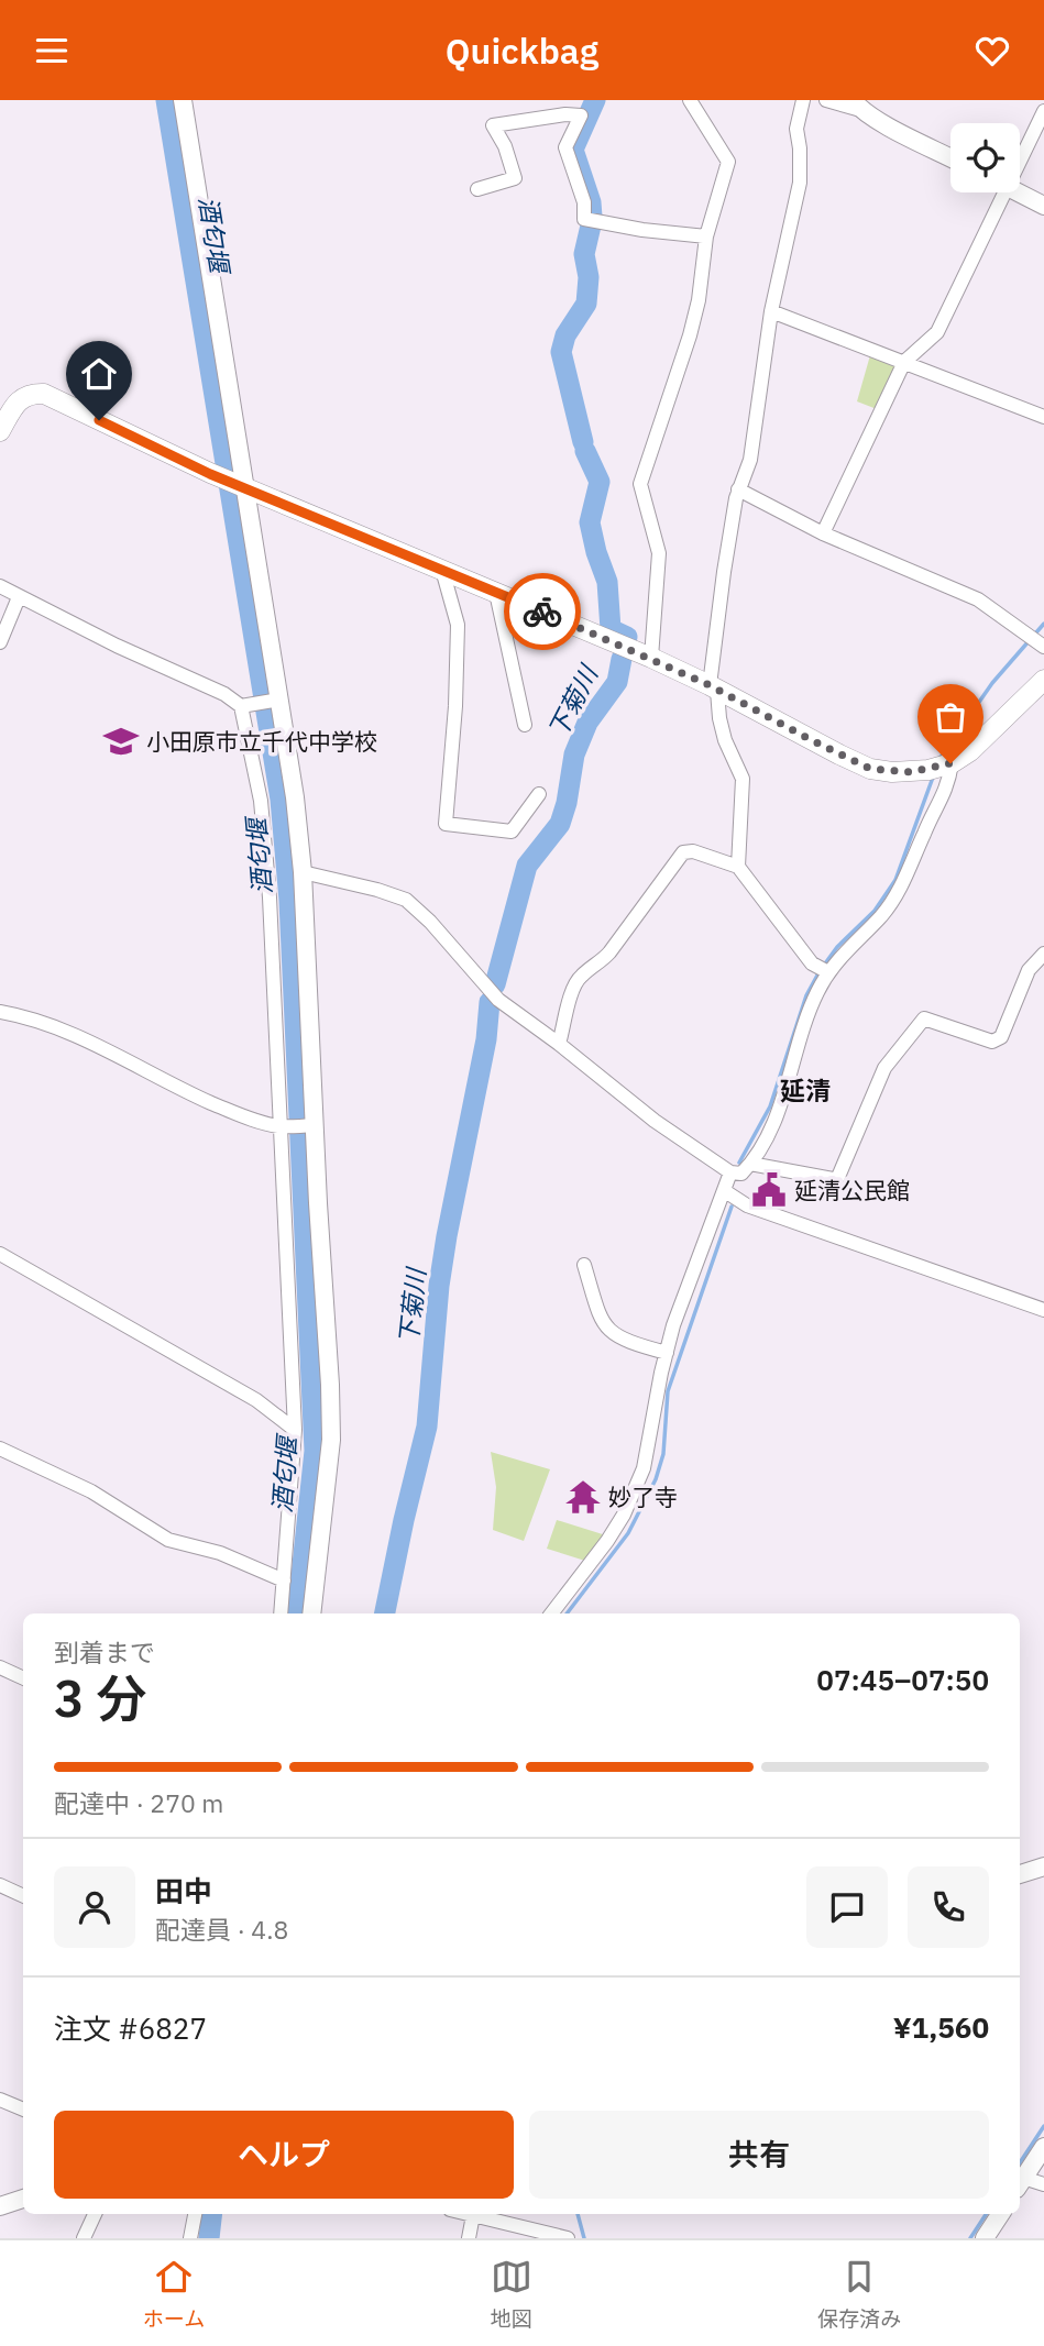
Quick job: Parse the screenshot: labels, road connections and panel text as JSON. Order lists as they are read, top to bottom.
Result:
{
  "districts": ["延清"],
  "water": ["酒匂堰", "下菊川"],
  "places": {
    "school or university": ["小田原市立千代中学校"],
    "public building": ["延清公民館"],
    "temple": ["妙了寺"]
  },
  "page": {
    "header": "Quickbag",
    "heading": ["3 分", "到着まで", "07:45–07:50"],
    "panel": [
      "田中",
      "配達員 · 4.8",
      "注文 #6827",
      "¥1,560"
    ],
    "bar": "配達中 · 270 m",
    "buttons": ["ヘルプ", "共有"],
    "tabs": ["ホーム", "地図", "保存済み"]
  }
}
